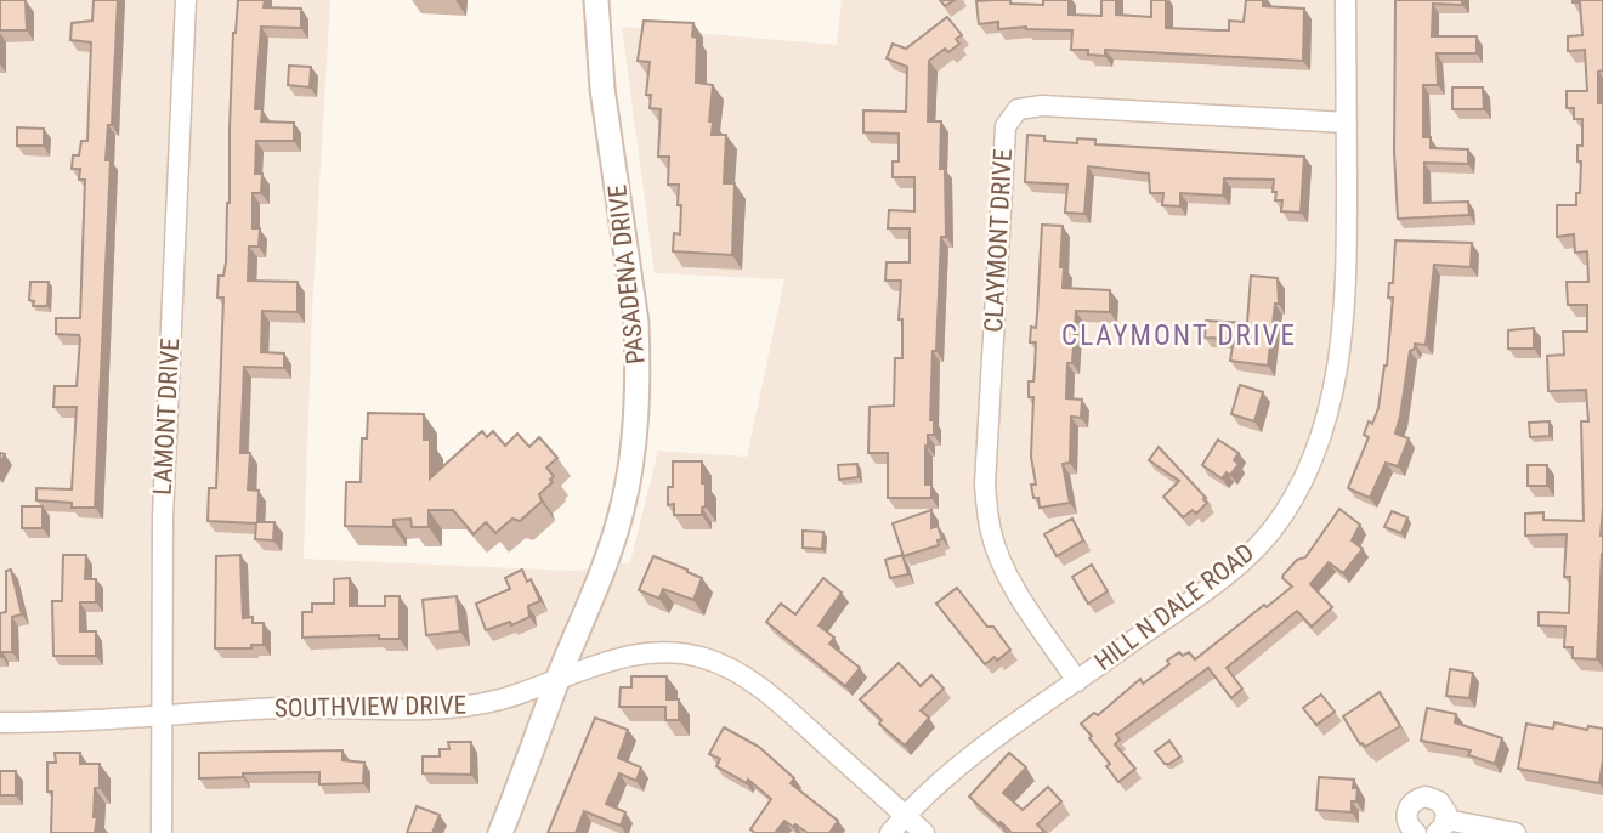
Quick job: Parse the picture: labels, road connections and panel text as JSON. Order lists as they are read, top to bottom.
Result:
{
  "streets": {
    "street": [
      "CLAYMONT DRIVE",
      "PASADENA DRIVE",
      "LAMONT DRIVE",
      "HILL N DALE ROAD",
      "SOUTHVIEW DRIVE"
    ]
  },
  "crossings": [
    ["CLAYMONT DRIVE", "HILL N DALE ROAD"],
    ["PASADENA DRIVE", "SOUTHVIEW DRIVE"],
    ["LAMONT DRIVE", "SOUTHVIEW DRIVE"],
    ["HILL N DALE ROAD", "SOUTHVIEW DRIVE"]
  ],
  "districts": ["CLAYMONT DRIVE"]
}
